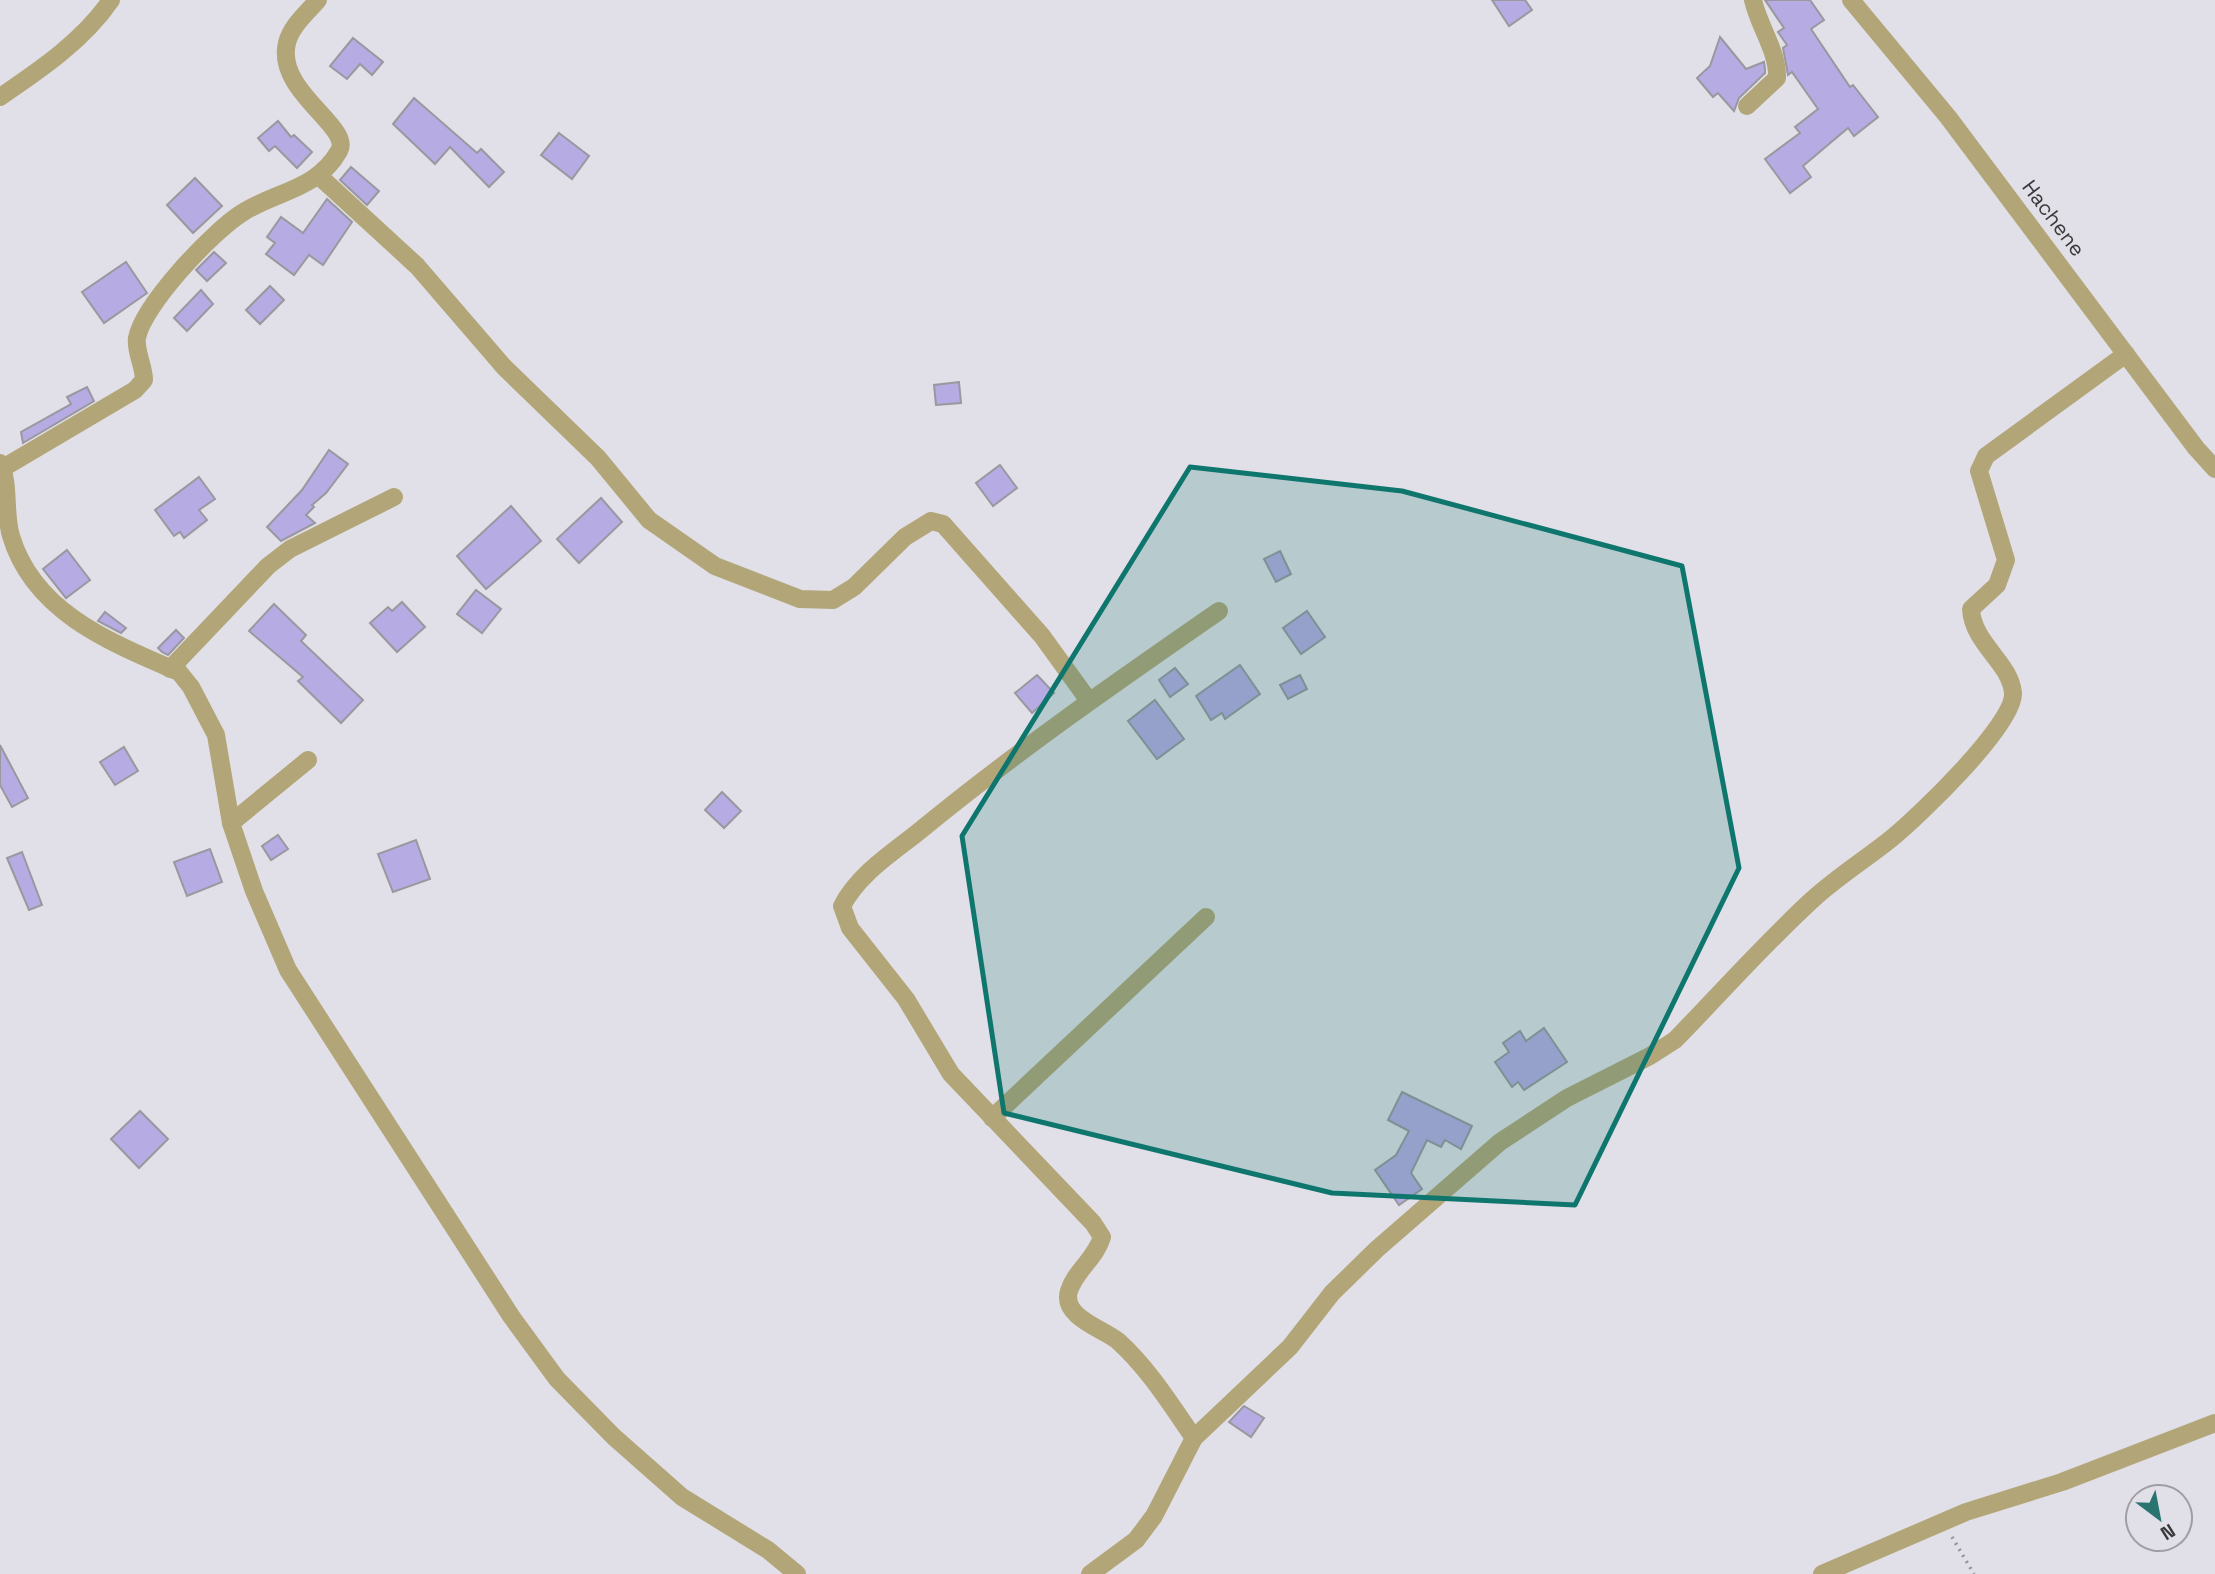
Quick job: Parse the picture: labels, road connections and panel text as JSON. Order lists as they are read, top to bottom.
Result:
{
  "streets": {
    "street": ["Hachene"]
  },
  "north": "bottom right"
}
